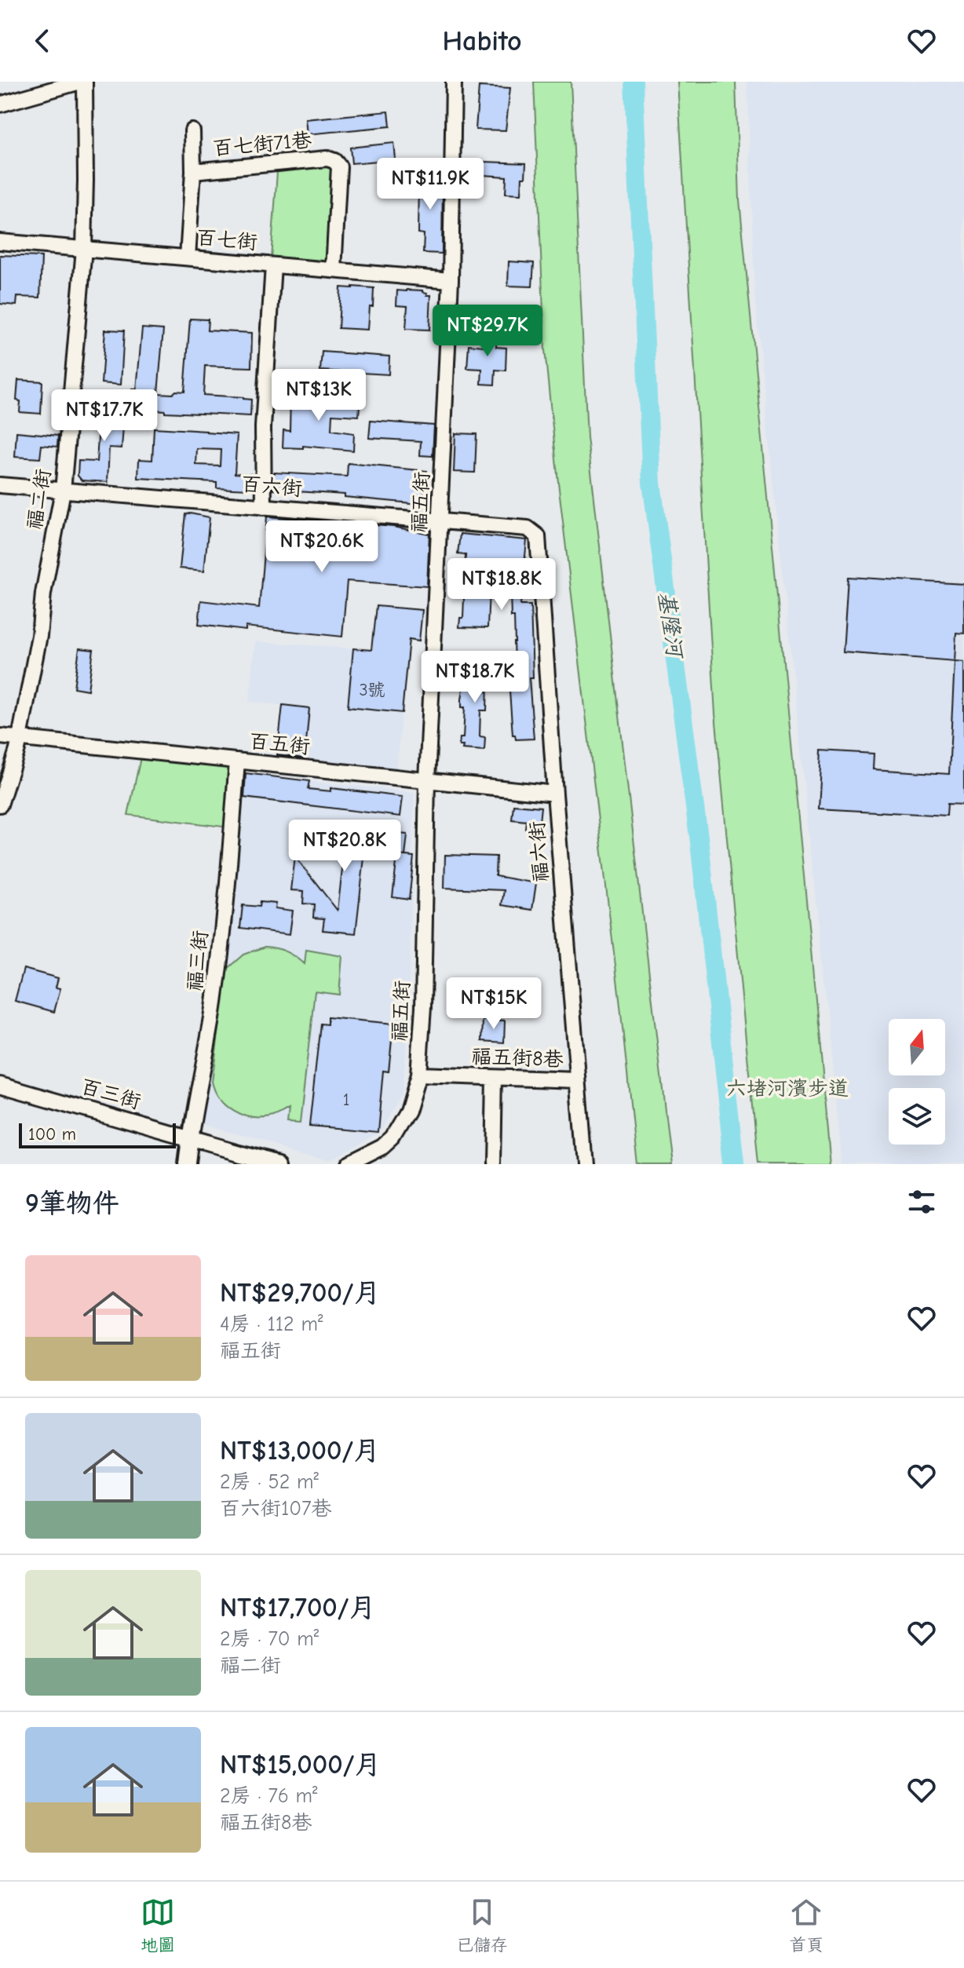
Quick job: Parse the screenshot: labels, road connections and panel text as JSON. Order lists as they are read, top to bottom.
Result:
{
  "streets": {
    "street": [
      "百七街71巷",
      "百七街",
      "百六街",
      "福二街",
      "福五街",
      "百五街",
      "福六街",
      "福三街",
      "福五街8巷",
      "百三街"
    ]
  },
  "crossings": [
    ["百七街71巷", "百七街"],
    ["百七街", "福二街"],
    ["百七街", "福五街"],
    ["百六街", "福二街"],
    ["百六街", "福五街"],
    ["百六街", "福六街"],
    ["福二街", "百五街"],
    ["福五街", "百五街"],
    ["福五街", "福五街8巷"],
    ["百五街", "福六街"],
    ["百五街", "福三街"],
    ["福六街", "福五街8巷"],
    ["福三街", "百三街"]
  ],
  "water": ["基隆河"],
  "parks": ["六堵河濱步道"],
  "house_numbers": ["3號", "1"],
  "scale_bar": "100 m",
  "north": "top",
  "page": {
    "header": "Habito",
    "price": [
      "NT$11.9K",
      "NT$29.7K",
      "NT$13K",
      "NT$17.7K",
      "NT$20.6K",
      "NT$18.8K",
      "NT$18.7K",
      "NT$20.8K",
      "NT$15K"
    ],
    "scale": "100 m",
    "heading": "9筆物件",
    "list": [
      {
        "name": "NT$29,700/月",
        "note": "4房 · 112 m² · 福五街"
      },
      {
        "name": "NT$13,000/月",
        "note": "2房 · 52 m² · 百六街107巷"
      },
      {
        "name": "NT$17,700/月",
        "note": "2房 · 70 m² · 福二街"
      },
      {
        "name": "NT$15,000/月",
        "note": "2房 · 76 m² · 福五街8巷"
      }
    ],
    "tabs": ["地圖", "已儲存", "首頁"]
  }
}
